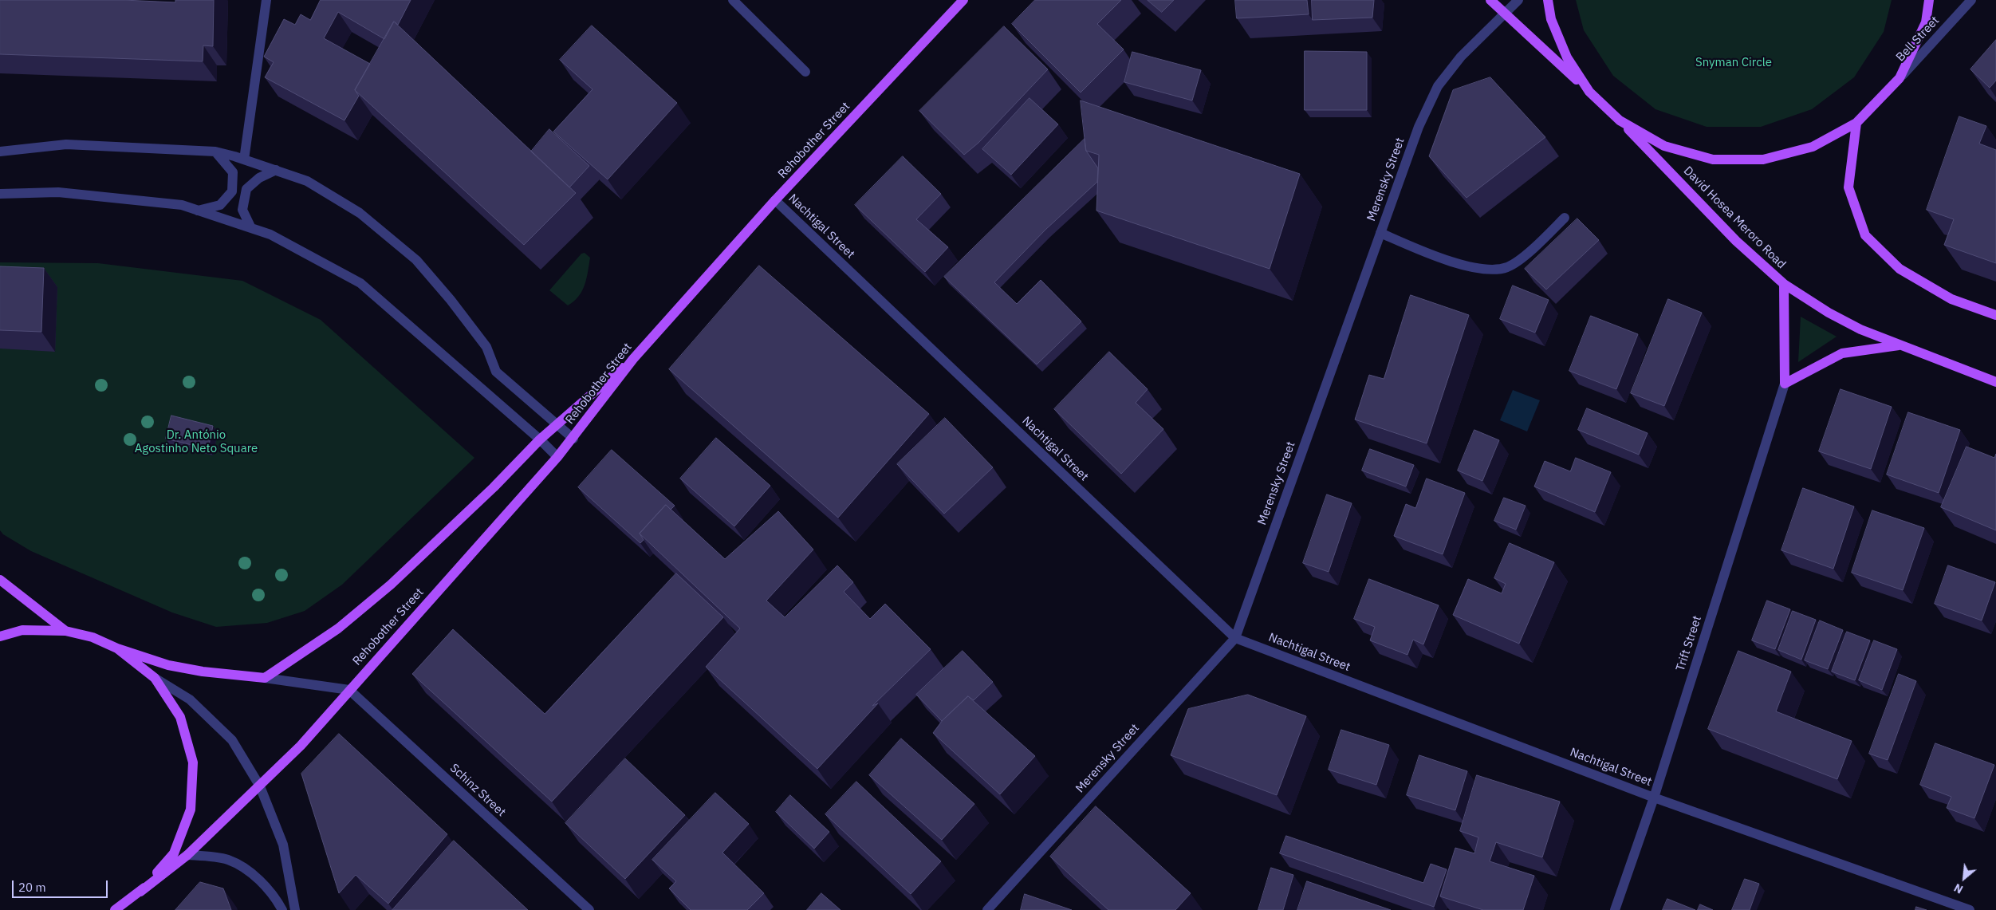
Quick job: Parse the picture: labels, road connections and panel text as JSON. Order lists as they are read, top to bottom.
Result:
{
  "streets": {
    "main road": ["Rehobother Street", "David Hosea Meroro Road"],
    "street": [
      "Bell Street",
      "Merensky Street",
      "Nachtigal Street",
      "Trift Street",
      "Schinz Street"
    ]
  },
  "crossings": [
    ["Rehobother Street", "Nachtigal Street"],
    ["Rehobother Street", "Schinz Street"],
    ["Merensky Street", "Nachtigal Street"],
    ["Nachtigal Street", "Trift Street"]
  ],
  "parks": ["Snyman Circle", "Dr. António Agostinho Neto Square"],
  "scale_bar": "20 m",
  "north": "bottom left"
}
